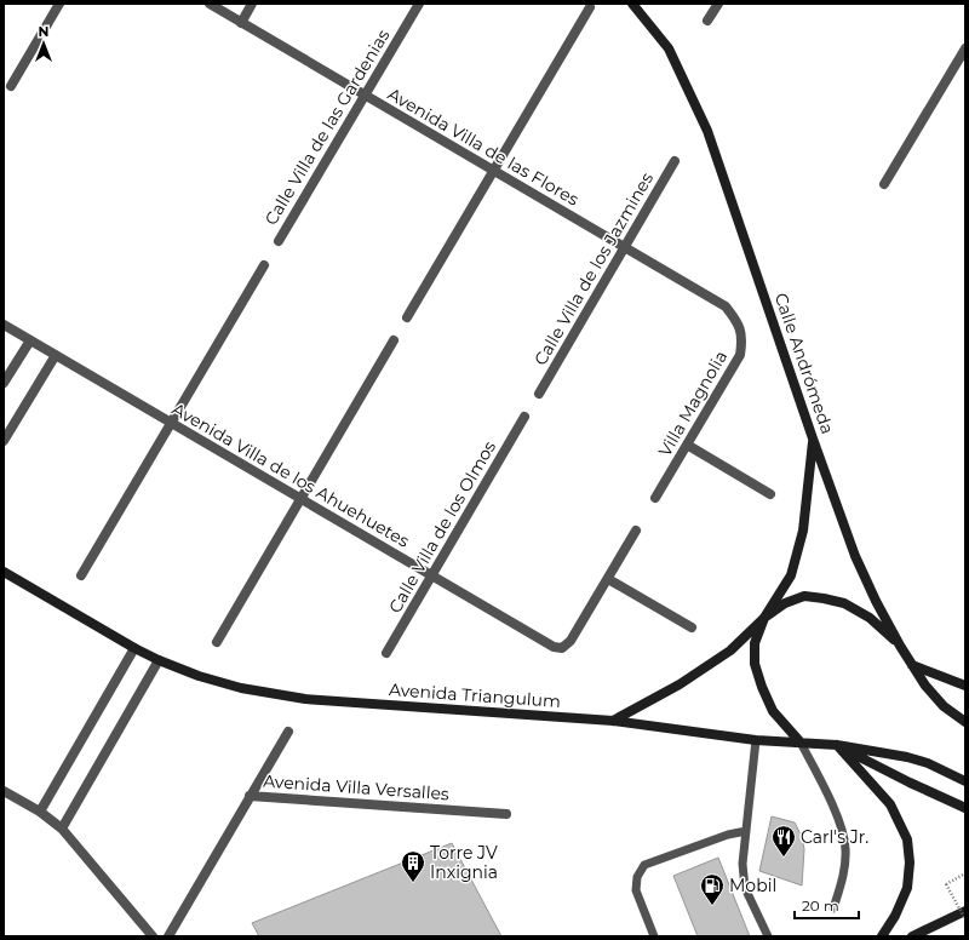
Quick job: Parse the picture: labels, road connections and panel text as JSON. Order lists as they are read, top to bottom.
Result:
{
  "streets": {
    "main road": ["Calle Andrómeda", "Avenida Triangulum"],
    "street": [
      "Calle Villa de las Gardenias",
      "Avenida Villa de las Flores",
      "Calle Villa de los Jazmines",
      "Villa Magnolia",
      "Avenida Villa de los Ahuehuetes",
      "Calle Villa de los Olmos",
      "Avenida Villa Versalles"
    ]
  },
  "crossings": [
    ["Calle Villa de las Gardenias", "Avenida Villa de las Flores"],
    ["Avenida Villa de las Flores", "Calle Villa de los Jazmines"],
    ["Avenida Villa de las Flores", "Villa Magnolia"],
    ["Avenida Villa de los Ahuehuetes", "Calle Villa de los Olmos"]
  ],
  "places": {
    "restaurant": ["Carl's Jr."],
    "building": ["Torre JV Inxignia"],
    "fuel station": ["Mobil"]
  },
  "scale_bar": "20 m",
  "north": "top"
}
